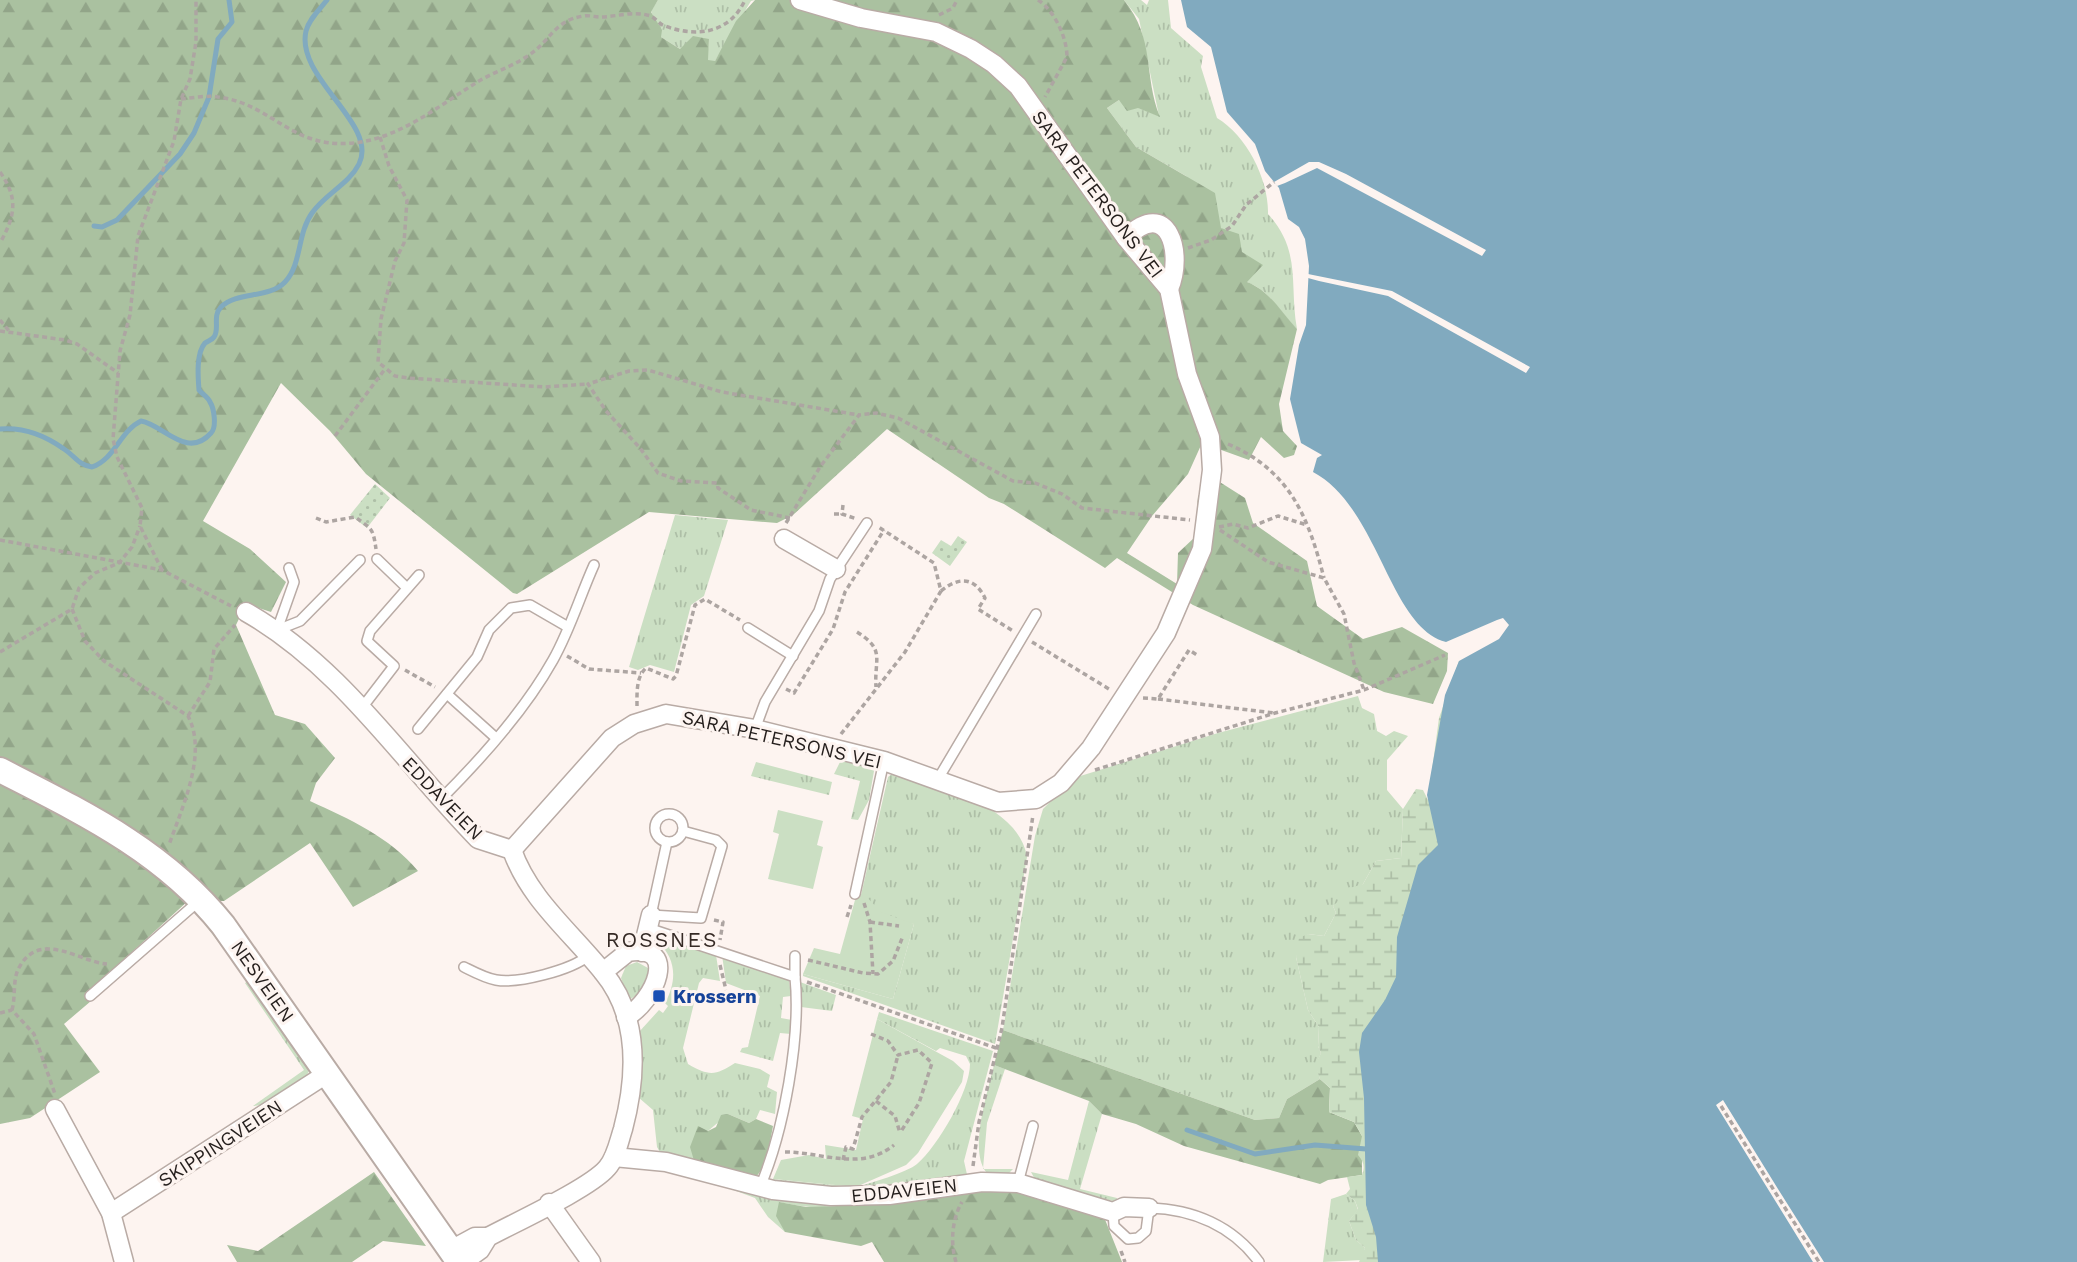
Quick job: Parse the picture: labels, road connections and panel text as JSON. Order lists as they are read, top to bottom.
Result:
{
  "streets": {
    "main road": ["NESVEIEN"],
    "street": ["SARA PETERSONS VEI", "EDDAVEIEN", "SKIPPINGVEIEN"]
  },
  "crossings": [
    ["SARA PETERSONS VEI", "EDDAVEIEN"],
    ["NESVEIEN", "SKIPPINGVEIEN"]
  ],
  "districts": ["ROSSNES"],
  "places": {
    "transit": ["Krossern"]
  }
}
